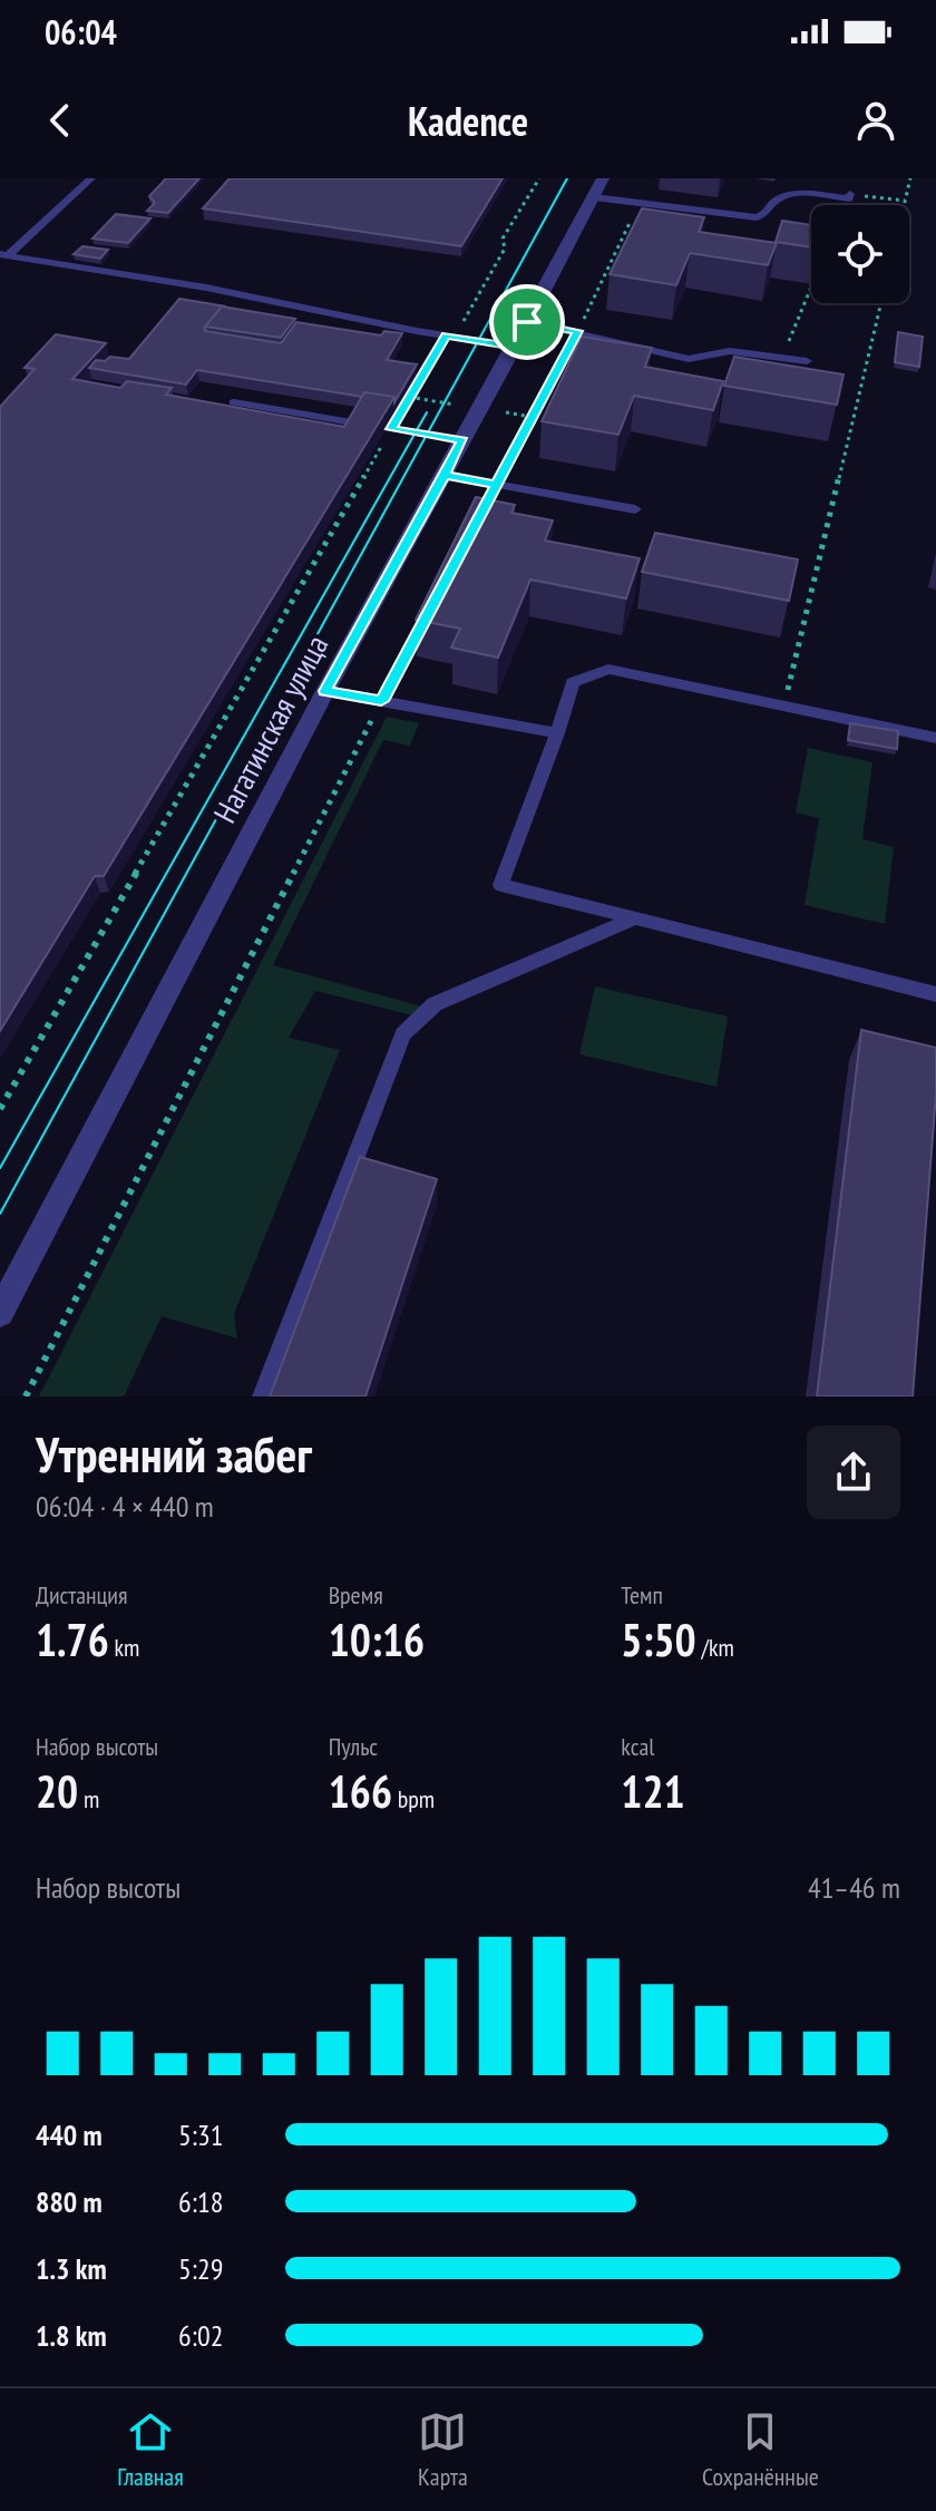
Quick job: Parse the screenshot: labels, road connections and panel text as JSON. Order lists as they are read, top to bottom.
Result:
{
  "streets": {
    "street": ["Нагатинская улица"]
  },
  "page": {
    "status": "06:04",
    "header": "Kadence",
    "heading": ["Утренний забег", "06:04 · 4 × 440 m"],
    "stats": [
      ["Дистанция", "1.76 km"],
      ["Время", "10:16"],
      ["Темп", "5:50 /km"],
      ["Набор высоты", "20 m"],
      ["Пульс", "166 bpm"],
      ["kcal", "121"]
    ],
    "chart": ["Набор высоты", "41–46 m"],
    "list": [
      {
        "name": "440 m",
        "note": "5:31"
      },
      {
        "name": "880 m",
        "note": "6:18"
      },
      {
        "name": "1.3 km",
        "note": "5:29"
      },
      {
        "name": "1.8 km",
        "note": "6:02"
      }
    ],
    "tabs": ["Главная", "Карта", "Сохранённые"]
  }
}
